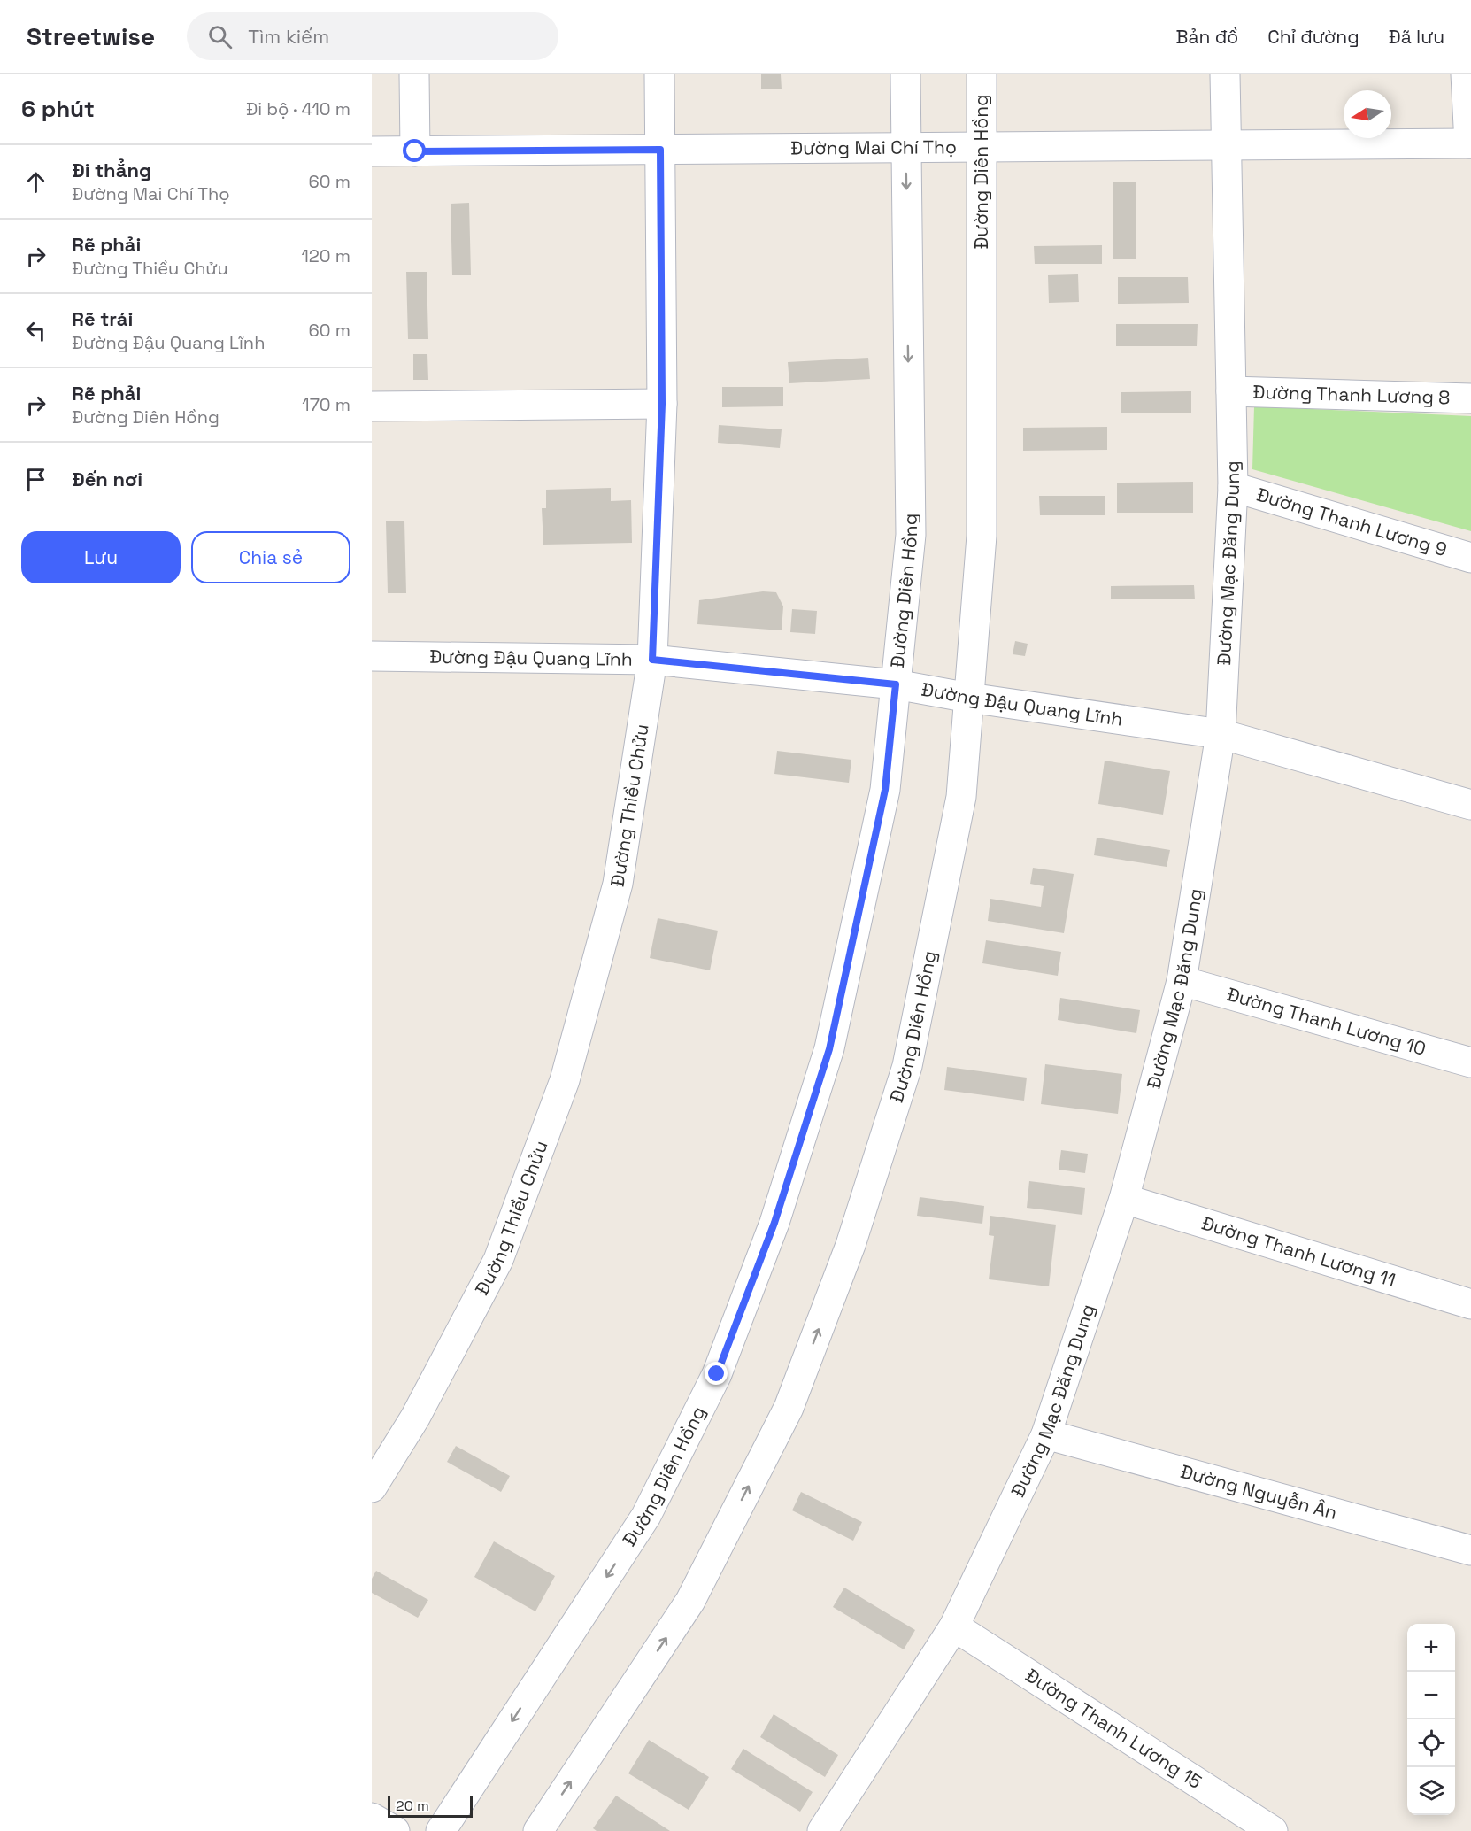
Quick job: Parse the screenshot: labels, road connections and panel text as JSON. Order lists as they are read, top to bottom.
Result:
{
  "streets": {
    "street": [
      "Đường Mai Chí Thọ",
      "Đường Diên Hồng",
      "Đường Thanh Lương 8",
      "Đường Thanh Lương 9",
      "Đường Mạc Đăng Dung",
      "Đường Đậu Quang Lĩnh",
      "Đường Thiều Chửu",
      "Đường Thanh Lương 10",
      "Đường Thanh Lương 11",
      "Đường Nguyễn Ân",
      "Đường Thanh Lương 15"
    ]
  },
  "crossings": [
    ["Đường Mai Chí Thọ", "Đường Diên Hồng"],
    ["Đường Mai Chí Thọ", "Đường Mạc Đăng Dung"],
    ["Đường Mai Chí Thọ", "Đường Thiều Chửu"],
    ["Đường Diên Hồng", "Đường Đậu Quang Lĩnh"],
    ["Đường Thanh Lương 8", "Đường Mạc Đăng Dung"],
    ["Đường Thanh Lương 9", "Đường Mạc Đăng Dung"],
    ["Đường Mạc Đăng Dung", "Đường Đậu Quang Lĩnh"],
    ["Đường Mạc Đăng Dung", "Đường Thanh Lương 10"],
    ["Đường Mạc Đăng Dung", "Đường Thanh Lương 11"],
    ["Đường Mạc Đăng Dung", "Đường Nguyễn Ân"],
    ["Đường Mạc Đăng Dung", "Đường Thanh Lương 15"],
    ["Đường Đậu Quang Lĩnh", "Đường Thiều Chửu"]
  ],
  "scale_bar": "20 m",
  "north": "left",
  "page": {
    "header": "Streetwise",
    "search": "Tìm kiếm",
    "nav": ["Bản đồ", "Chỉ đường", "Đã lưu"],
    "heading": ["6 phút", "Đi bộ · 410 m"],
    "list": [
      ["Đi thẳng", "Đường Mai Chí Thọ", "60 m"],
      ["Rẽ phải", "Đường Thiều Chửu", "120 m"],
      ["Rẽ trái", "Đường Đậu Quang Lĩnh", "60 m"],
      ["Rẽ phải", "Đường Diên Hồng", "170 m"],
      "Đến nơi"
    ],
    "buttons": ["Lưu", "Chia sẻ"],
    "map_buttons": ["+", "−"],
    "scale": "20 m"
  }
}
